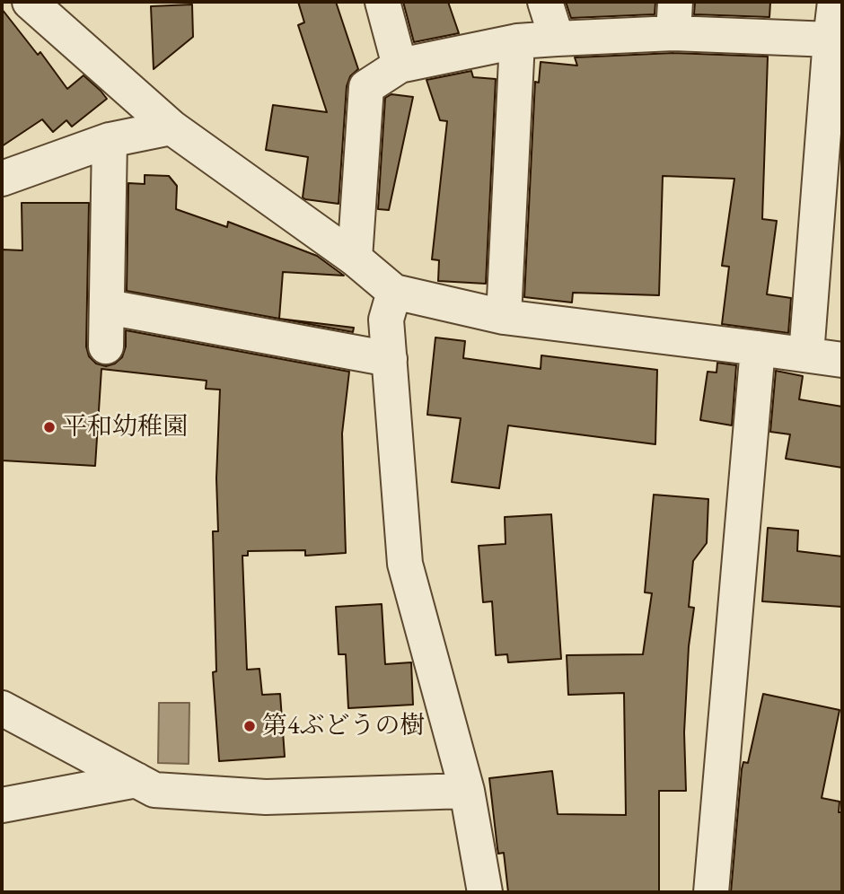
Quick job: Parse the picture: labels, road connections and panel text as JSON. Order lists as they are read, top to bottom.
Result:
{
  "places": ["平和幼稚園", "第4ぶどうの樹"]
}
